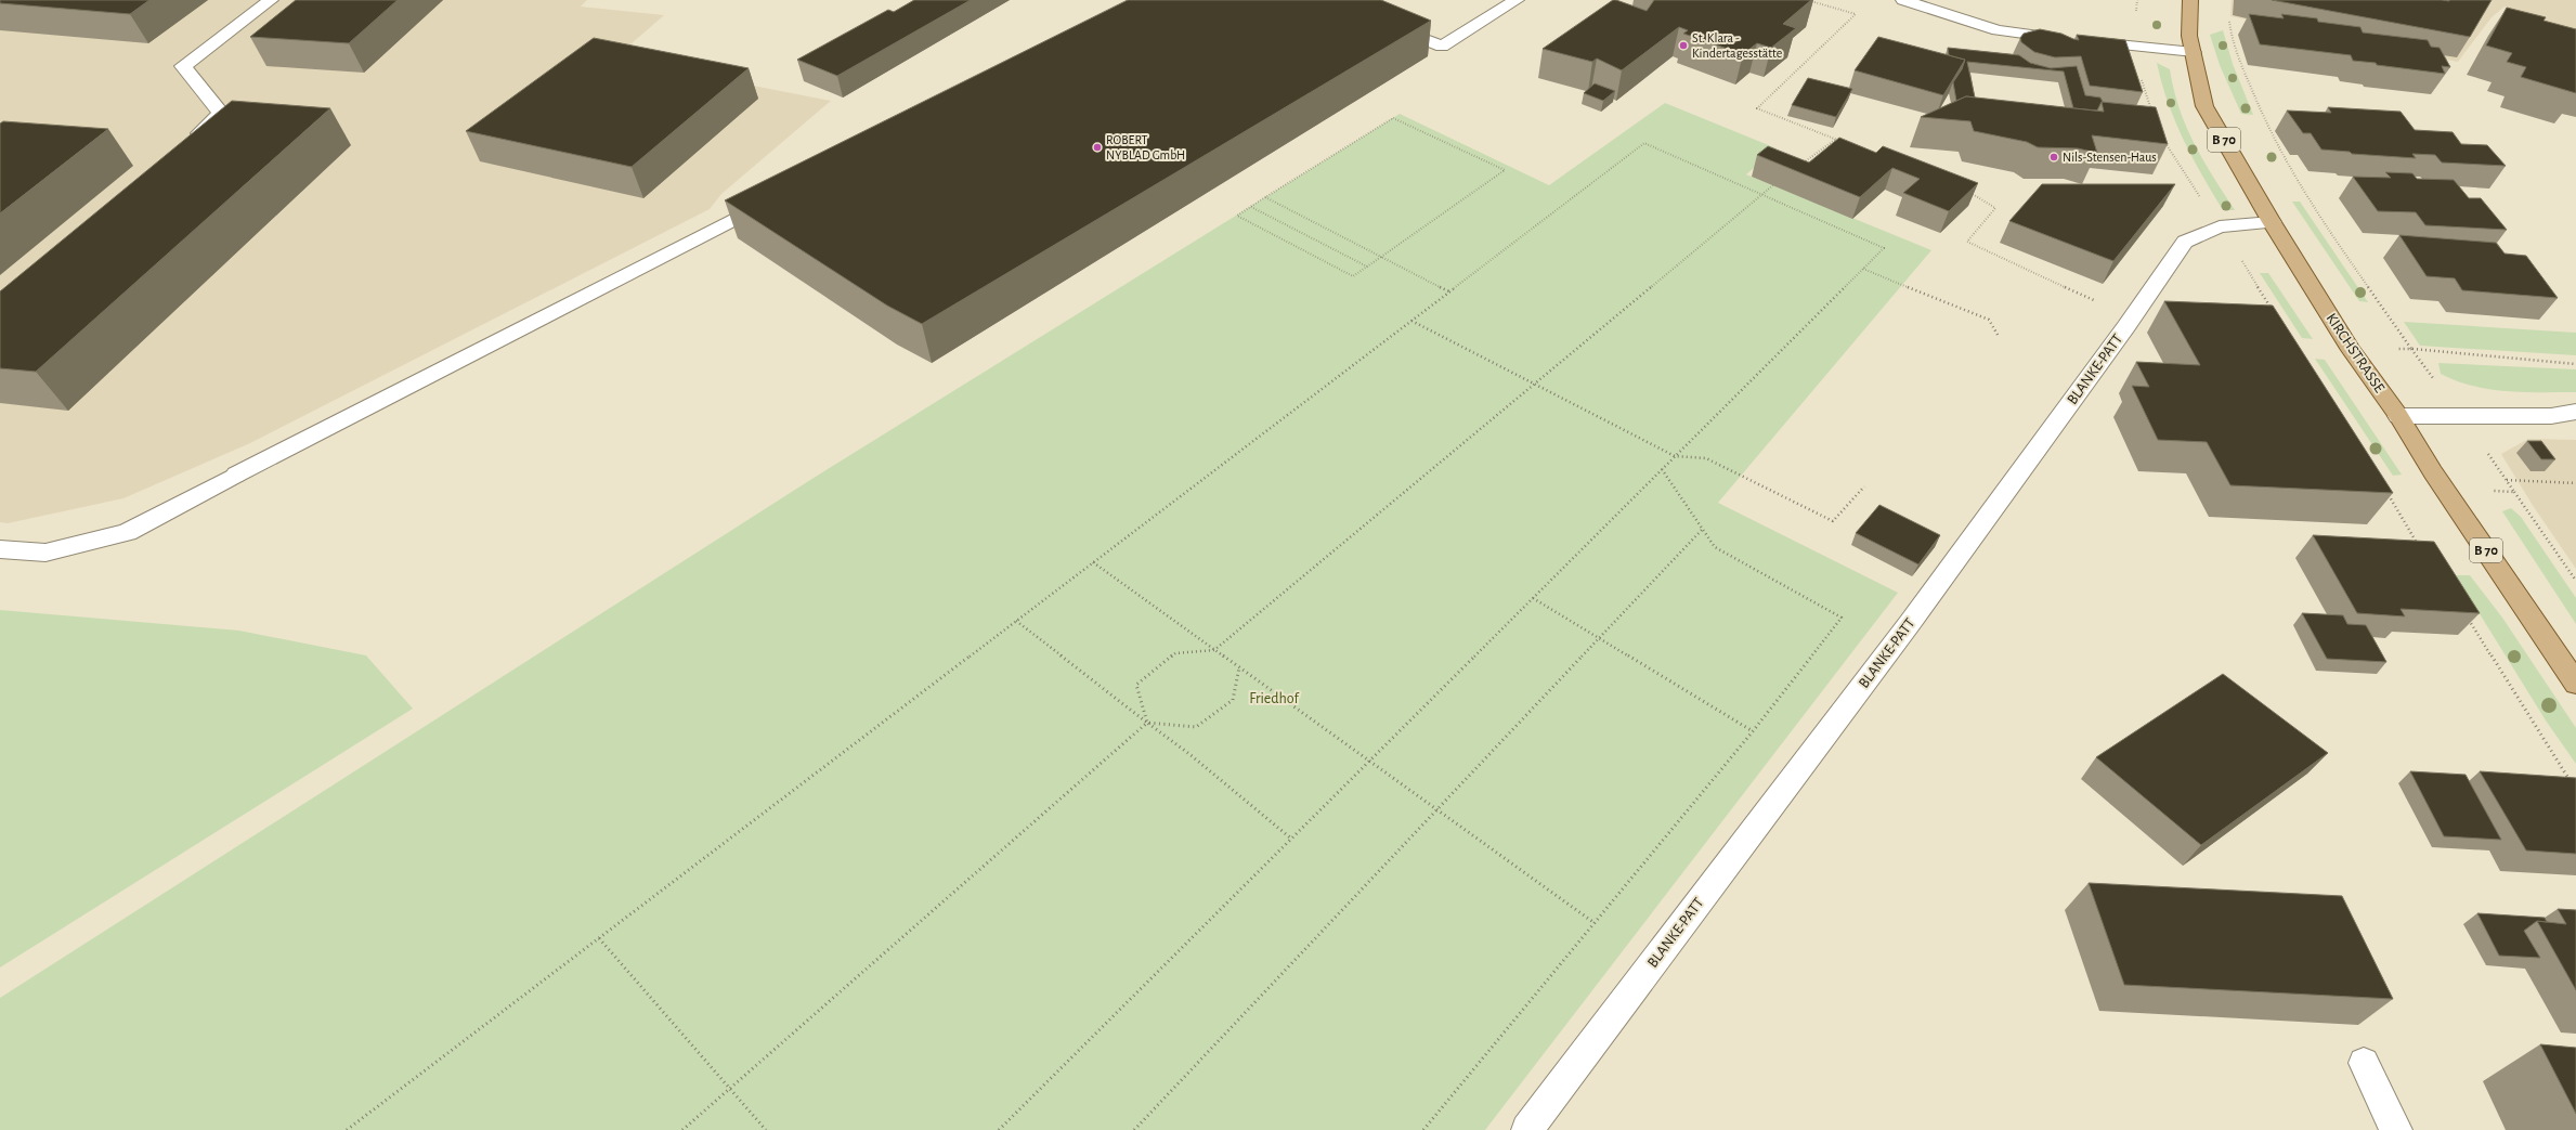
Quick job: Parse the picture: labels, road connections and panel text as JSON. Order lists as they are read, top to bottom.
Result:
{
  "streets": {
    "main road": ["B 70", "KIRCHSTRASSE"],
    "street": ["BLANKE-PATT"]
  },
  "crossings": [
    ["KIRCHSTRASSE", "BLANKE-PATT"]
  ],
  "parks": ["Friedhof"],
  "places": ["St. Klara - Kindertagesstätte", "ROBERT NYBLAD GmbH", "Nils-Stensen-Haus"]
}
